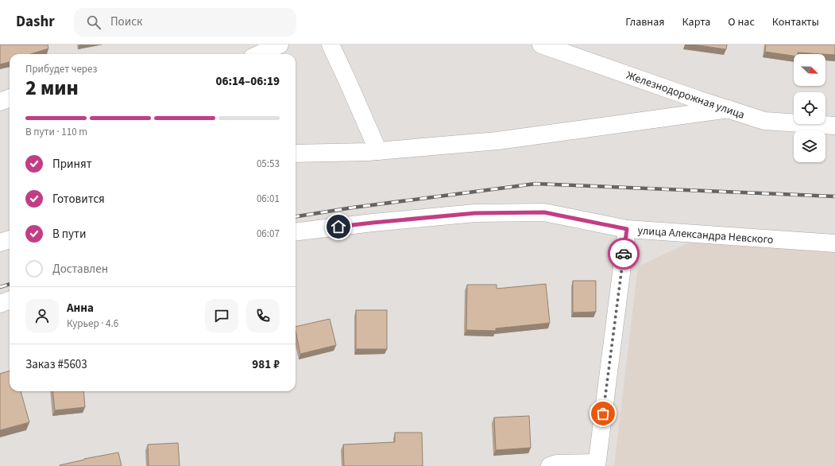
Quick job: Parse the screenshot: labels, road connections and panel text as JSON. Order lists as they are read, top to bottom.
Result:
{
  "streets": {
    "street": ["Железнодорожная улица", "улица Александра Невского"]
  },
  "north": "bottom right",
  "page": {
    "header": "Dashr",
    "search": "Поиск",
    "nav": [
      "Главная",
      "Карта",
      "О нас",
      "Контакты"
    ],
    "heading": ["2 мин", "Прибудет через", "06:14–06:19"],
    "panel": [
      "Анна",
      "Курьер · 4.6",
      "Заказ #5603",
      "981 ₽"
    ],
    "bar": "В пути · 110 m",
    "list": [
      ["Принят", "05:53"],
      ["Готовится", "06:01"],
      ["В пути", "06:07"],
      "Доставлен"
    ]
  }
}
